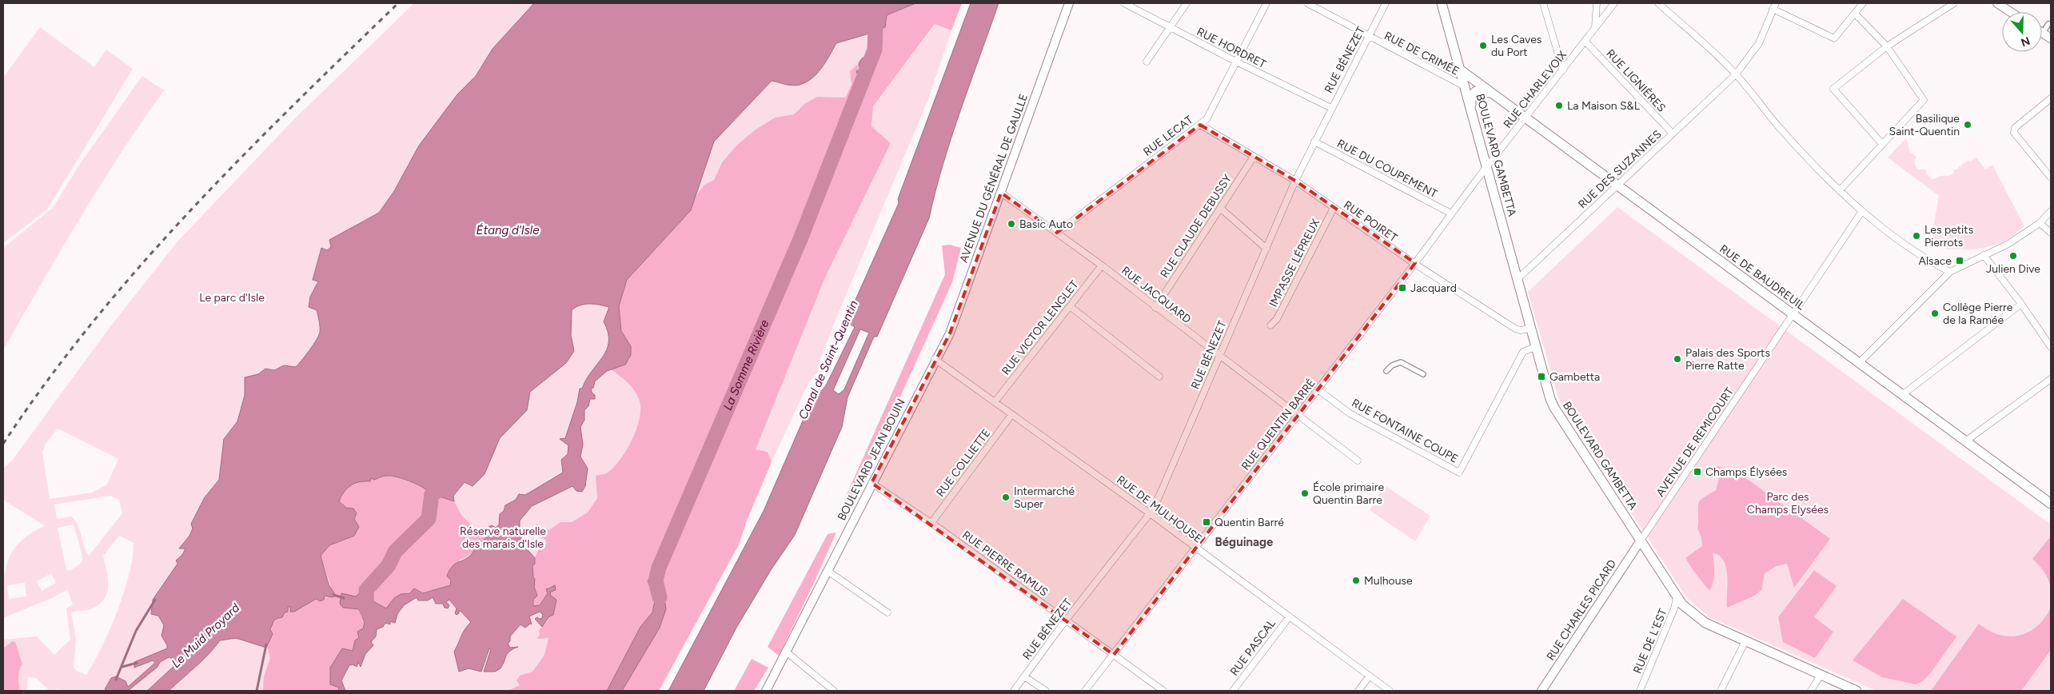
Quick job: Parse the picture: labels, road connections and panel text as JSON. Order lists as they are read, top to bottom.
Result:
{
  "streets": {
    "main road": ["BOULEVARD GAMBETTA", "RUE DE BAUDREUIL"],
    "street": [
      "RUE HORDRET",
      "RUE DE CRIMÉE",
      "RUE BÉNEZET",
      "RUE LIGNIÈRES",
      "RUE CHARLEVOIX",
      "RUE LECAT",
      "RUE DU COUPEMENT",
      "RUE DES SUZANNES",
      "AVENUE DU GÉNÉRAL DE GAULLE",
      "RUE POIRET",
      "RUE CLAUDE DEBUSSY",
      "IMPASSE LÉPREUX",
      "RUE JACQUARD",
      "RUE VICTOR LENGLET",
      "RUE QUENTIN BARRÉ",
      "RUE FONTAINE COUPE",
      "AVENUE DE REMICOURT",
      "BOULEVARD JEAN BOUIN",
      "RUE COLLIETTE",
      "RUE DE MULHOUSE",
      "RUE PIERRE RAMUS",
      "RUE CHARLES PICARD",
      "RUE DE L'EST",
      "RUE PASCAL"
    ]
  },
  "crossings": [
    ["RUE HORDRET", "RUE BÉNEZET"],
    ["RUE HORDRET", "RUE LECAT"],
    ["RUE DE CRIMÉE", "RUE BÉNEZET"],
    ["RUE DE CRIMÉE", "BOULEVARD GAMBETTA"],
    ["RUE BÉNEZET", "RUE DU COUPEMENT"],
    ["RUE BÉNEZET", "RUE POIRET"],
    ["RUE BÉNEZET", "RUE JACQUARD"],
    ["RUE BÉNEZET", "RUE DE MULHOUSE"],
    ["RUE BÉNEZET", "RUE PIERRE RAMUS"],
    ["RUE LIGNIÈRES", "RUE CHARLEVOIX"],
    ["RUE LIGNIÈRES", "RUE DES SUZANNES"],
    ["RUE CHARLEVOIX", "BOULEVARD GAMBETTA"],
    ["RUE CHARLEVOIX", "RUE DE BAUDREUIL"],
    ["RUE CHARLEVOIX", "RUE QUENTIN BARRÉ"],
    ["RUE LECAT", "RUE POIRET"],
    ["RUE LECAT", "RUE JACQUARD"],
    ["BOULEVARD GAMBETTA", "RUE DES SUZANNES"],
    ["BOULEVARD GAMBETTA", "RUE POIRET"],
    ["BOULEVARD GAMBETTA", "RUE DE BAUDREUIL"],
    ["BOULEVARD GAMBETTA", "RUE QUENTIN BARRÉ"],
    ["BOULEVARD GAMBETTA", "RUE FONTAINE COUPE"],
    ["BOULEVARD GAMBETTA", "AVENUE DE REMICOURT"],
    ["BOULEVARD GAMBETTA", "RUE CHARLES PICARD"],
    ["BOULEVARD GAMBETTA", "RUE DE L'EST"],
    ["RUE DU COUPEMENT", "RUE QUENTIN BARRÉ"],
    ["RUE DES SUZANNES", "RUE DE BAUDREUIL"],
    ["AVENUE DU GÉNÉRAL DE GAULLE", "RUE JACQUARD"],
    ["AVENUE DU GÉNÉRAL DE GAULLE", "BOULEVARD JEAN BOUIN"],
    ["AVENUE DU GÉNÉRAL DE GAULLE", "RUE DE MULHOUSE"],
    ["RUE POIRET", "RUE CLAUDE DEBUSSY"],
    ["RUE POIRET", "IMPASSE LÉPREUX"],
    ["RUE POIRET", "RUE QUENTIN BARRÉ"],
    ["RUE CLAUDE DEBUSSY", "RUE JACQUARD"],
    ["RUE DE BAUDREUIL", "AVENUE DE REMICOURT"],
    ["RUE JACQUARD", "RUE VICTOR LENGLET"],
    ["RUE JACQUARD", "RUE QUENTIN BARRÉ"],
    ["RUE VICTOR LENGLET", "RUE DE MULHOUSE"],
    ["RUE QUENTIN BARRÉ", "RUE FONTAINE COUPE"],
    ["RUE QUENTIN BARRÉ", "RUE DE MULHOUSE"],
    ["RUE QUENTIN BARRÉ", "RUE PIERRE RAMUS"],
    ["AVENUE DE REMICOURT", "RUE CHARLES PICARD"],
    ["BOULEVARD JEAN BOUIN", "RUE DE MULHOUSE"],
    ["BOULEVARD JEAN BOUIN", "RUE PIERRE RAMUS"],
    ["RUE COLLIETTE", "RUE DE MULHOUSE"],
    ["RUE COLLIETTE", "RUE PIERRE RAMUS"],
    ["RUE DE MULHOUSE", "RUE PASCAL"]
  ],
  "districts": ["Béguinage"],
  "water": [
    "Étang d'Isle",
    "Canal de Saint-Quentin",
    "La Somme Rivière",
    "Le Muid Proyard"
  ],
  "parks": ["Le parc d'Isle", "Parc des Champs Elysées", "Réserve naturelle des marais d'Isle"],
  "places": {
    "other": [
      "Les Caves du Port",
      "La Maison S&L",
      "Basilique Saint-Quentin",
      "Basic Auto",
      "Les petits Pierrots",
      "Julien Dive",
      "Collège Pierre de la Ramée",
      "Palais des Sports Pierre Ratte",
      "École primaire Quentin Barre",
      "Intermarché Super",
      "Mulhouse"
    ],
    "transit": [
      "Alsace",
      "Jacquard",
      "Gambetta",
      "Champs Élysées",
      "Quentin Barré"
    ]
  },
  "north": "bottom"
}
